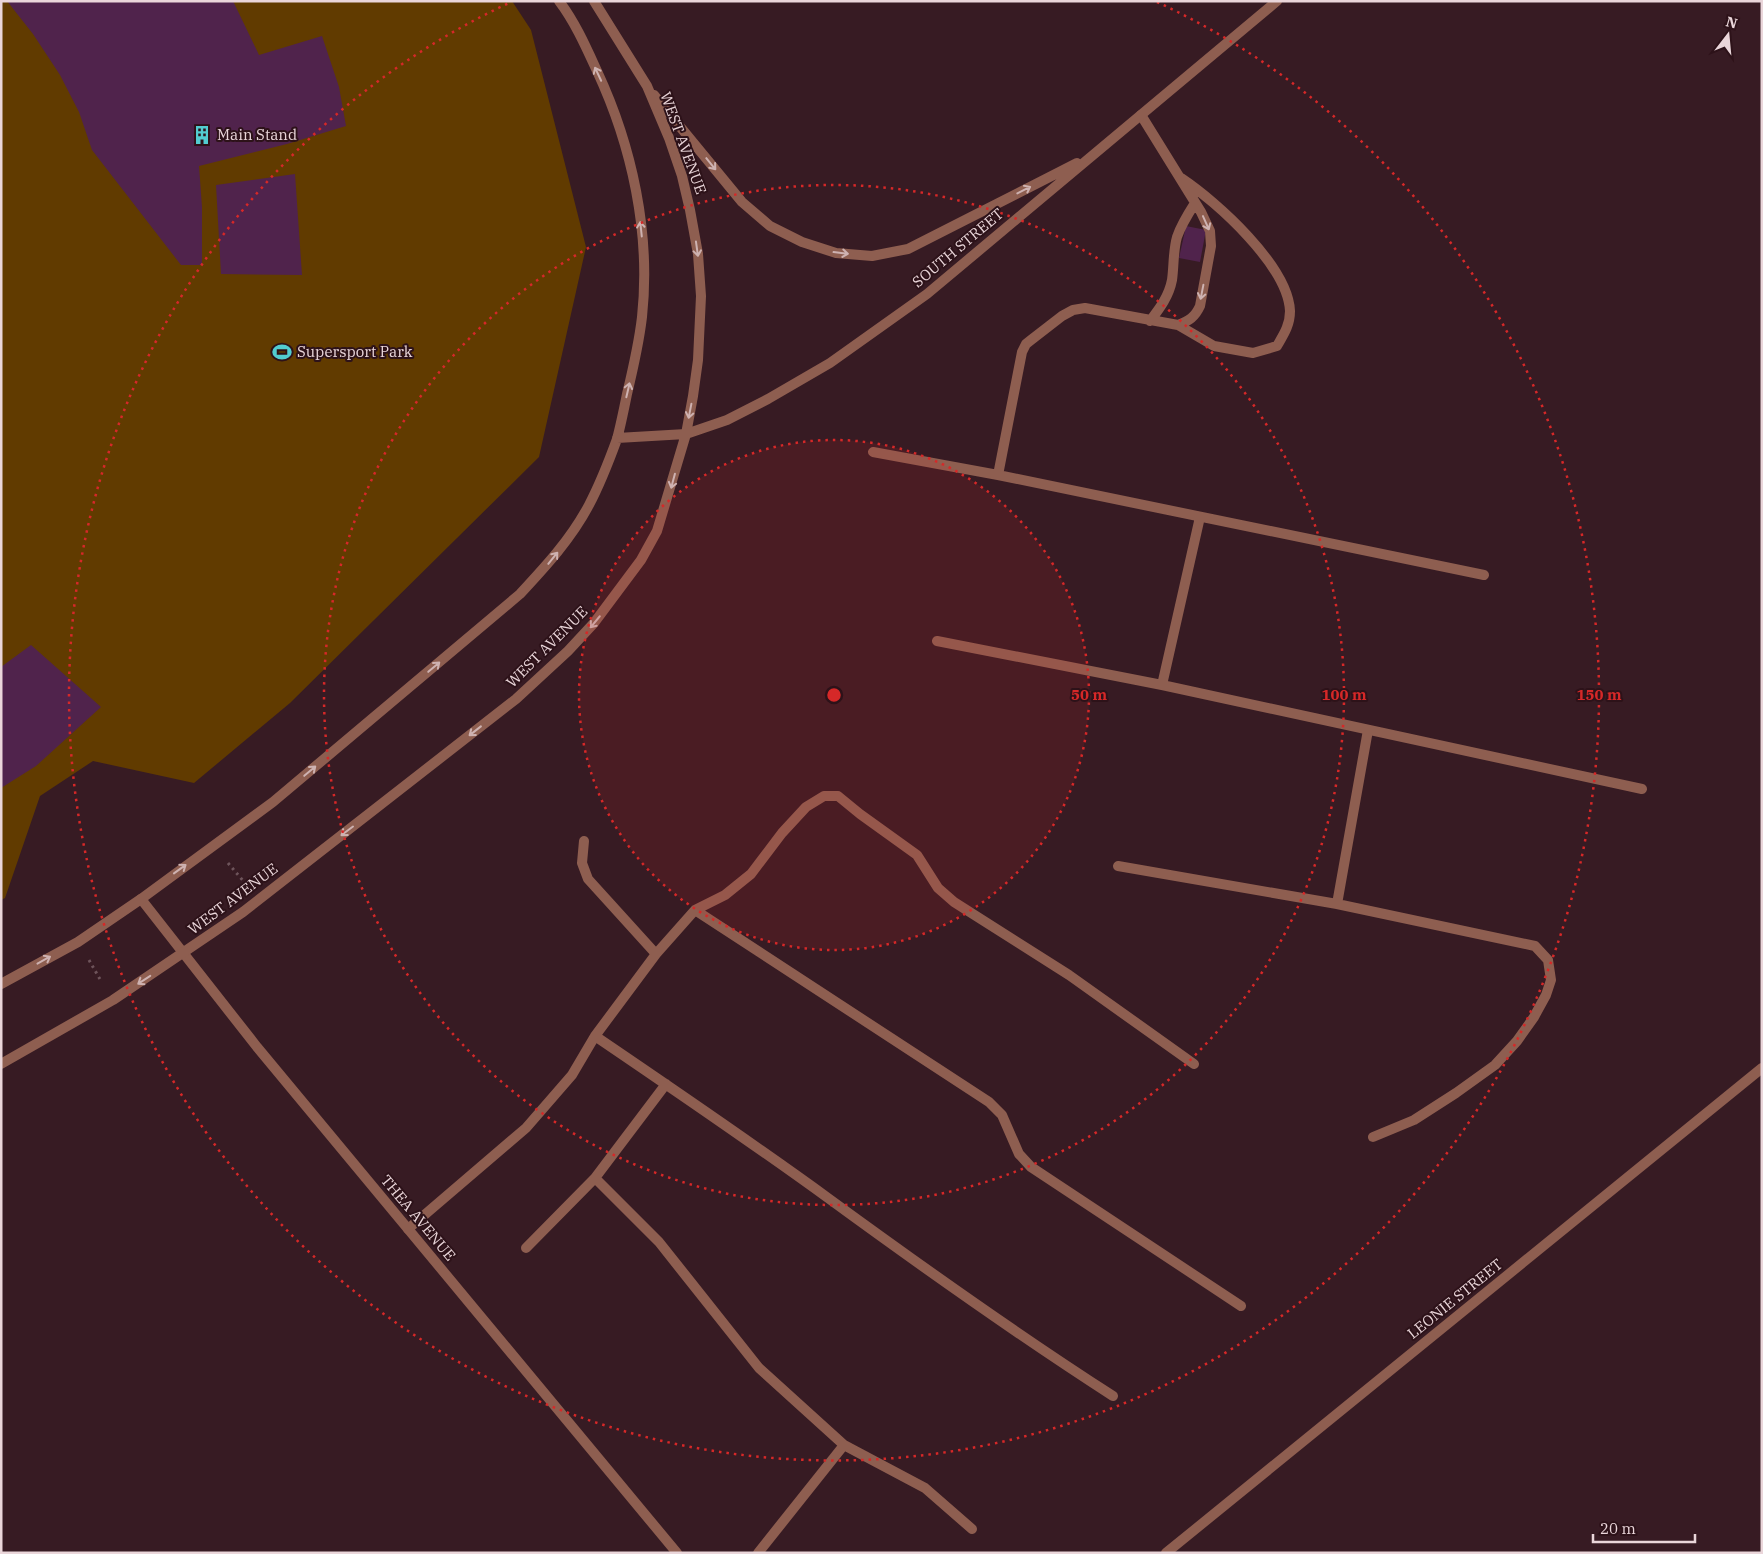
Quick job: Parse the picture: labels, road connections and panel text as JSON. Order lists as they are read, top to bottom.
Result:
{
  "streets": {
    "street": [
      "WEST AVENUE",
      "SOUTH STREET",
      "THEA AVENUE",
      "LEONIE STREET"
    ]
  },
  "crossings": [
    ["WEST AVENUE", "SOUTH STREET"],
    ["WEST AVENUE", "THEA AVENUE"]
  ],
  "places": {
    "building": ["Main Stand"],
    "sports": ["Supersport Park"]
  },
  "scale_bar": "20 m",
  "north": "top",
  "rings": ["50 m", "100 m", "150 m"]
}
